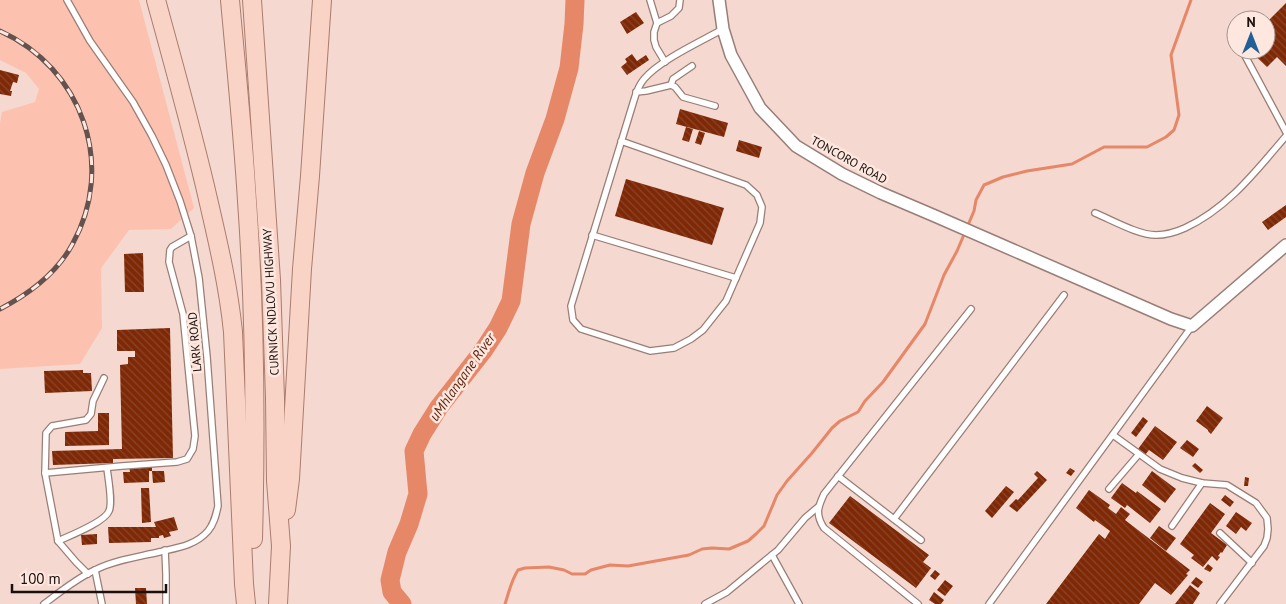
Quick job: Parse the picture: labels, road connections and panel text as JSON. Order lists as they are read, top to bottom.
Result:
{
  "streets": {
    "main road": ["CURNICK NDLOVU HIGHWAY"],
    "street": ["TONCORO ROAD"],
    "lane": ["LARK ROAD"]
  },
  "water": ["uMhlangane River"],
  "scale_bar": "100 m",
  "north": "top"
}
